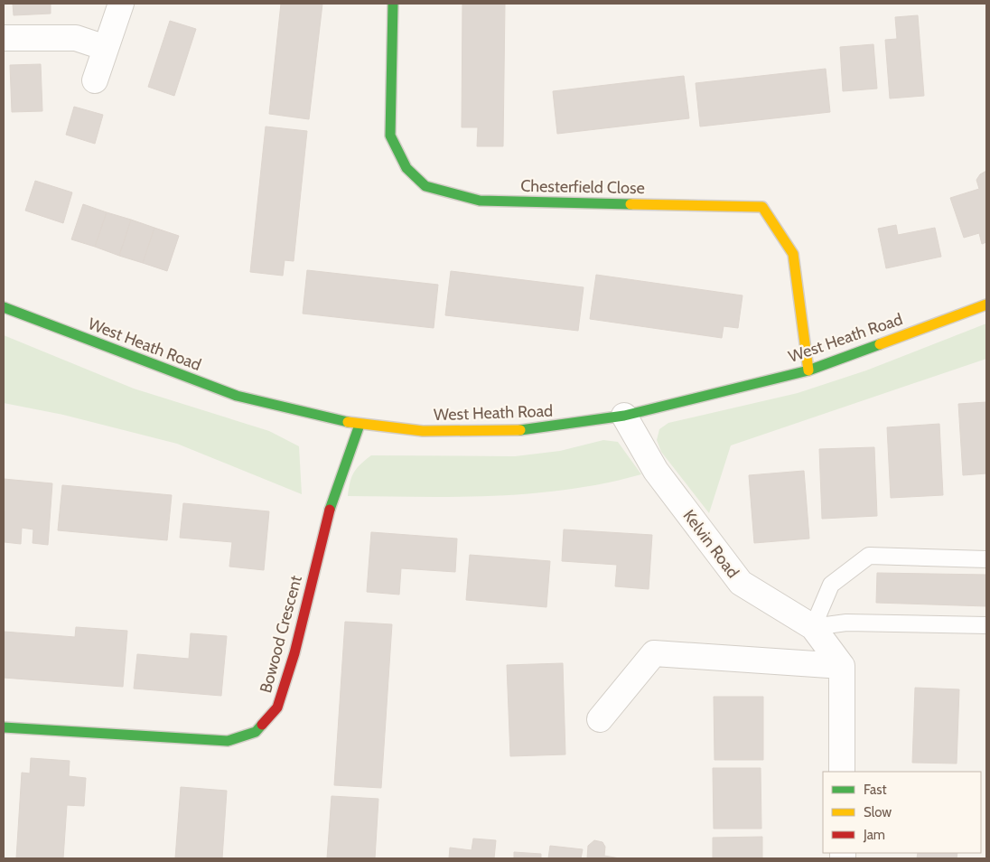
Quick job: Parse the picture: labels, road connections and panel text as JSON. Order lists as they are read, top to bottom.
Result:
{
  "streets": {
    "street": [
      "Chesterfield Close",
      "West Heath Road",
      "Kelvin Road",
      "Bowood Crescent"
    ]
  },
  "crossings": [
    ["Chesterfield Close", "West Heath Road"],
    ["West Heath Road", "Kelvin Road"],
    ["West Heath Road", "Bowood Crescent"]
  ],
  "legend": ["Fast", "Slow", "Jam"]
}
